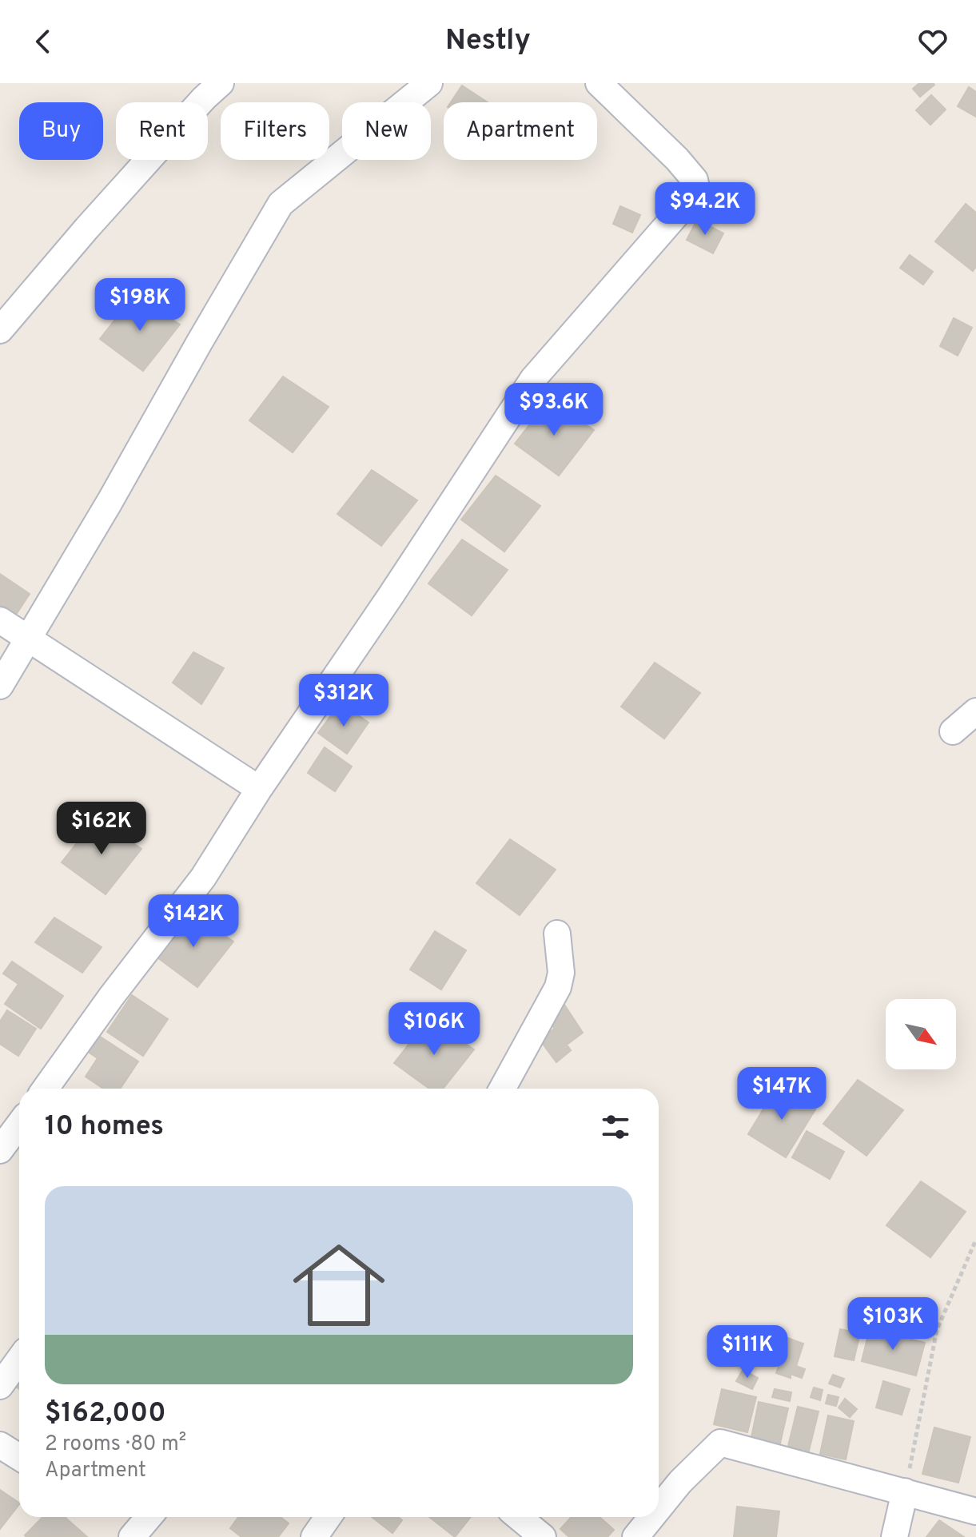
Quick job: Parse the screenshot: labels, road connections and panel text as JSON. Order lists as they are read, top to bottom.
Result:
{
  "north": "bottom right",
  "page": {
    "header": "Nestly",
    "chip": [
      "Buy",
      "Rent",
      "Filters",
      "New",
      "Apartment"
    ],
    "price": [
      "$94.2K",
      "$198K",
      "$93.6K",
      "$312K",
      "$162K",
      "$142K",
      "$106K",
      "$147K",
      "$103K",
      "$111K"
    ],
    "heading": "10 homes",
    "list": [
      {
        "name": "$162,000",
        "note": "2 rooms · 80 m² · Apartment"
      }
    ]
  }
}
